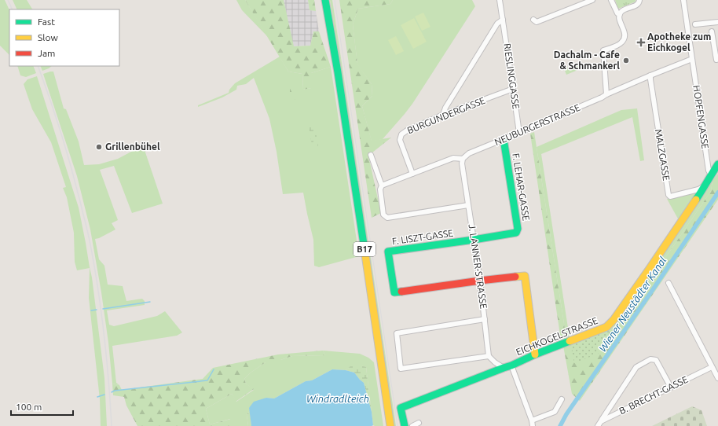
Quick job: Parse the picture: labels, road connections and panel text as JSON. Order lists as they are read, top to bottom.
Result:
{
  "streets": {
    "street": [
      "RIESLINGGASSE",
      "BURGUNDERGASSE",
      "HOPFENGASSE",
      "NEUBURGERSTRASSE",
      "MALZGASSE",
      "F. LEHAR-GASSE",
      "F. LISZT-GASSE",
      "B17",
      "J. LANNER-STRASSE",
      "EICHKOGELSTRASSE",
      "B. BRECHT-GASSE"
    ]
  },
  "crossings": [
    ["RIESLINGGASSE", "BURGUNDERGASSE"],
    ["RIESLINGGASSE", "NEUBURGERSTRASSE"],
    ["BURGUNDERGASSE", "NEUBURGERSTRASSE"],
    ["HOPFENGASSE", "NEUBURGERSTRASSE"],
    ["HOPFENGASSE", "EICHKOGELSTRASSE"],
    ["NEUBURGERSTRASSE", "MALZGASSE"],
    ["NEUBURGERSTRASSE", "F. LEHAR-GASSE"],
    ["NEUBURGERSTRASSE", "J. LANNER-STRASSE"],
    ["MALZGASSE", "EICHKOGELSTRASSE"],
    ["F. LEHAR-GASSE", "F. LISZT-GASSE"],
    ["F. LEHAR-GASSE", "J. LANNER-STRASSE"],
    ["F. LISZT-GASSE", "J. LANNER-STRASSE"]
  ],
  "water": ["Wiener Neustädter Kanal", "Windradlteich"],
  "places": {
    "health": ["Apotheke zum Eichkogel"],
    "other": ["Dachalm - Cafe & Schmankerl", "Grillenbühel"]
  },
  "legend": ["Fast", "Slow", "Jam"],
  "scale_bar": "100 m"
}
